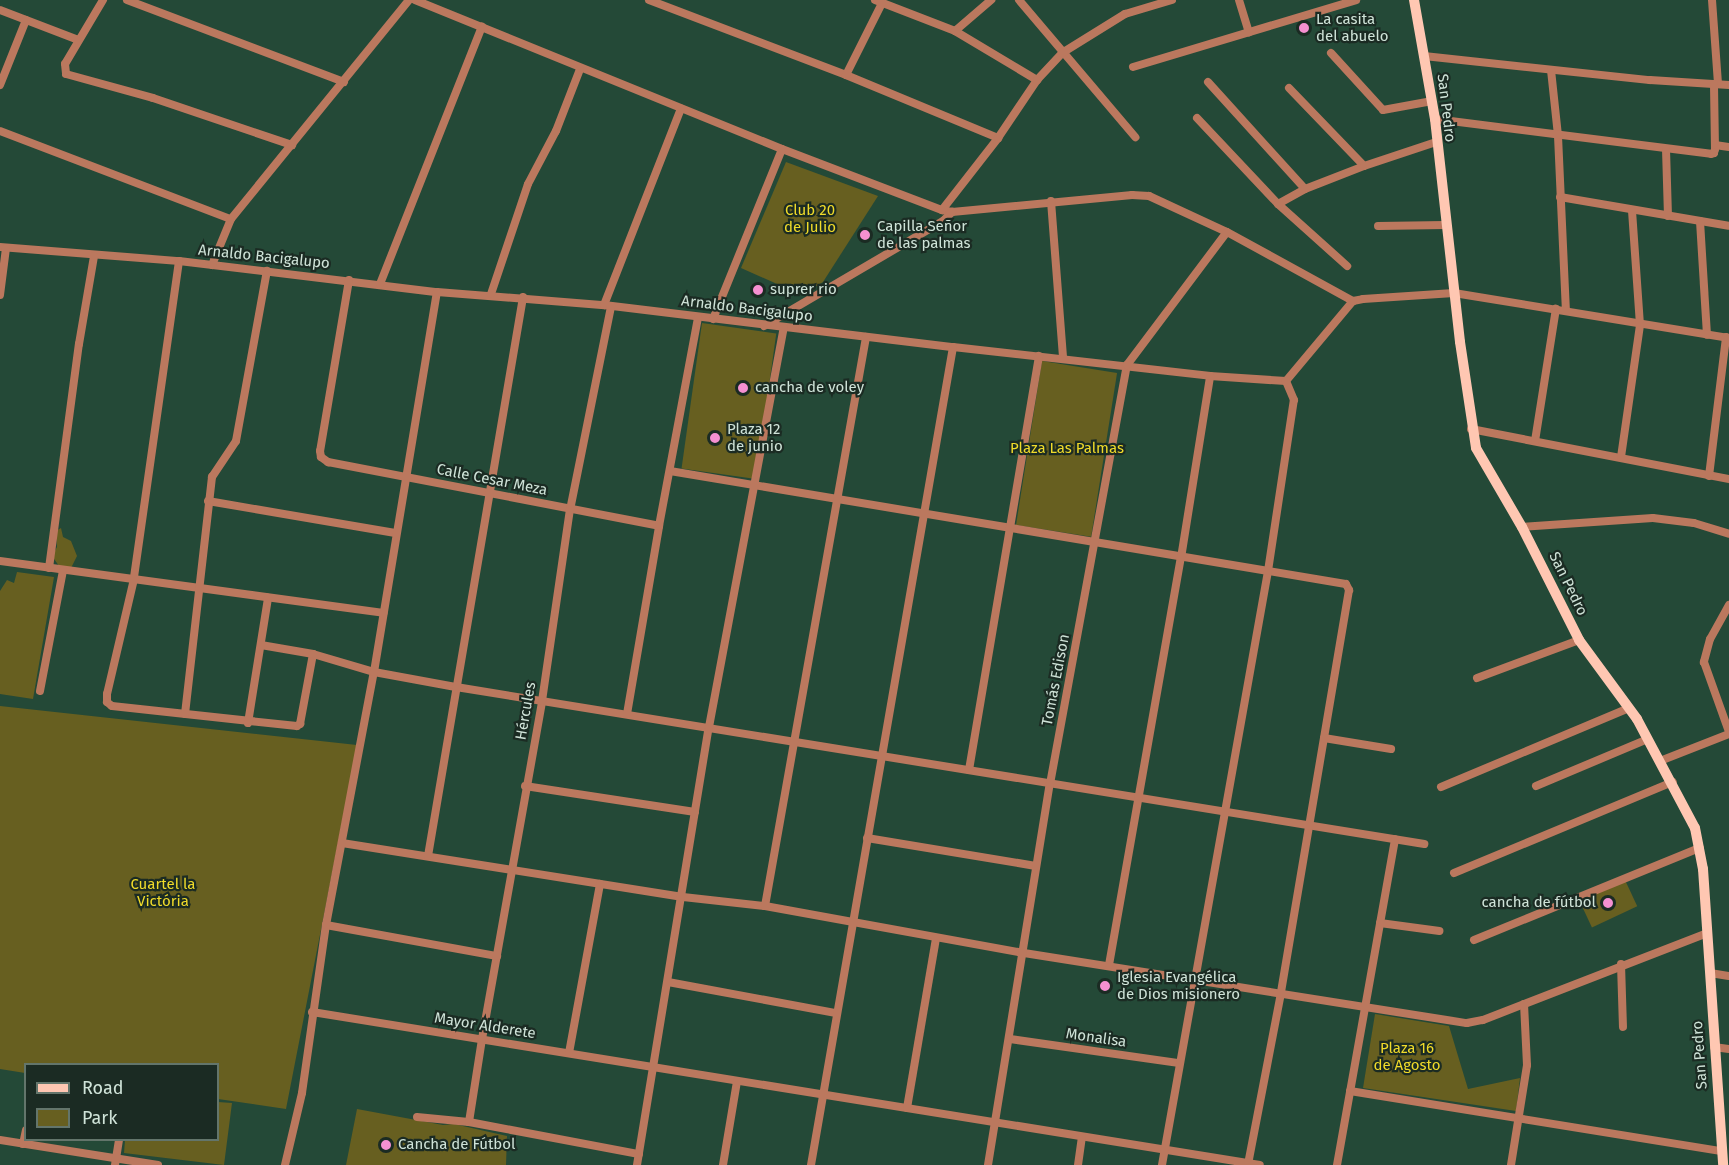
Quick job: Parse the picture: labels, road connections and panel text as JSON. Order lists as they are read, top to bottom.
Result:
{
  "streets": {
    "main road": ["San Pedro"],
    "street": [
      "Arnaldo Bacigalupo",
      "Calle Cesar Meza",
      "Tomás Edison",
      "Hércules",
      "Mayor Alderete",
      "Monalisa"
    ]
  },
  "crossings": [
    ["Arnaldo Bacigalupo", "Calle Cesar Meza"],
    ["Arnaldo Bacigalupo", "Tomás Edison"],
    ["Arnaldo Bacigalupo", "Hércules"],
    ["Calle Cesar Meza", "Hércules"],
    ["Tomás Edison", "Mayor Alderete"],
    ["Tomás Edison", "Monalisa"],
    ["Hércules", "Mayor Alderete"]
  ],
  "parks": [
    "Club 20 de Julio",
    "Plaza Las Palmas",
    "Cuartel la Victória",
    "Plaza 16 de Agosto"
  ],
  "places": [
    "La casita del abuelo",
    "Capilla Señor de las palmas",
    "suprer rio",
    "cancha de voley",
    "Plaza 12 de junio",
    "cancha de fútbol",
    "Iglesia Evangélica de Dios misionero",
    "Cancha de Fútbol"
  ],
  "legend": ["Road", "Park"]
}
